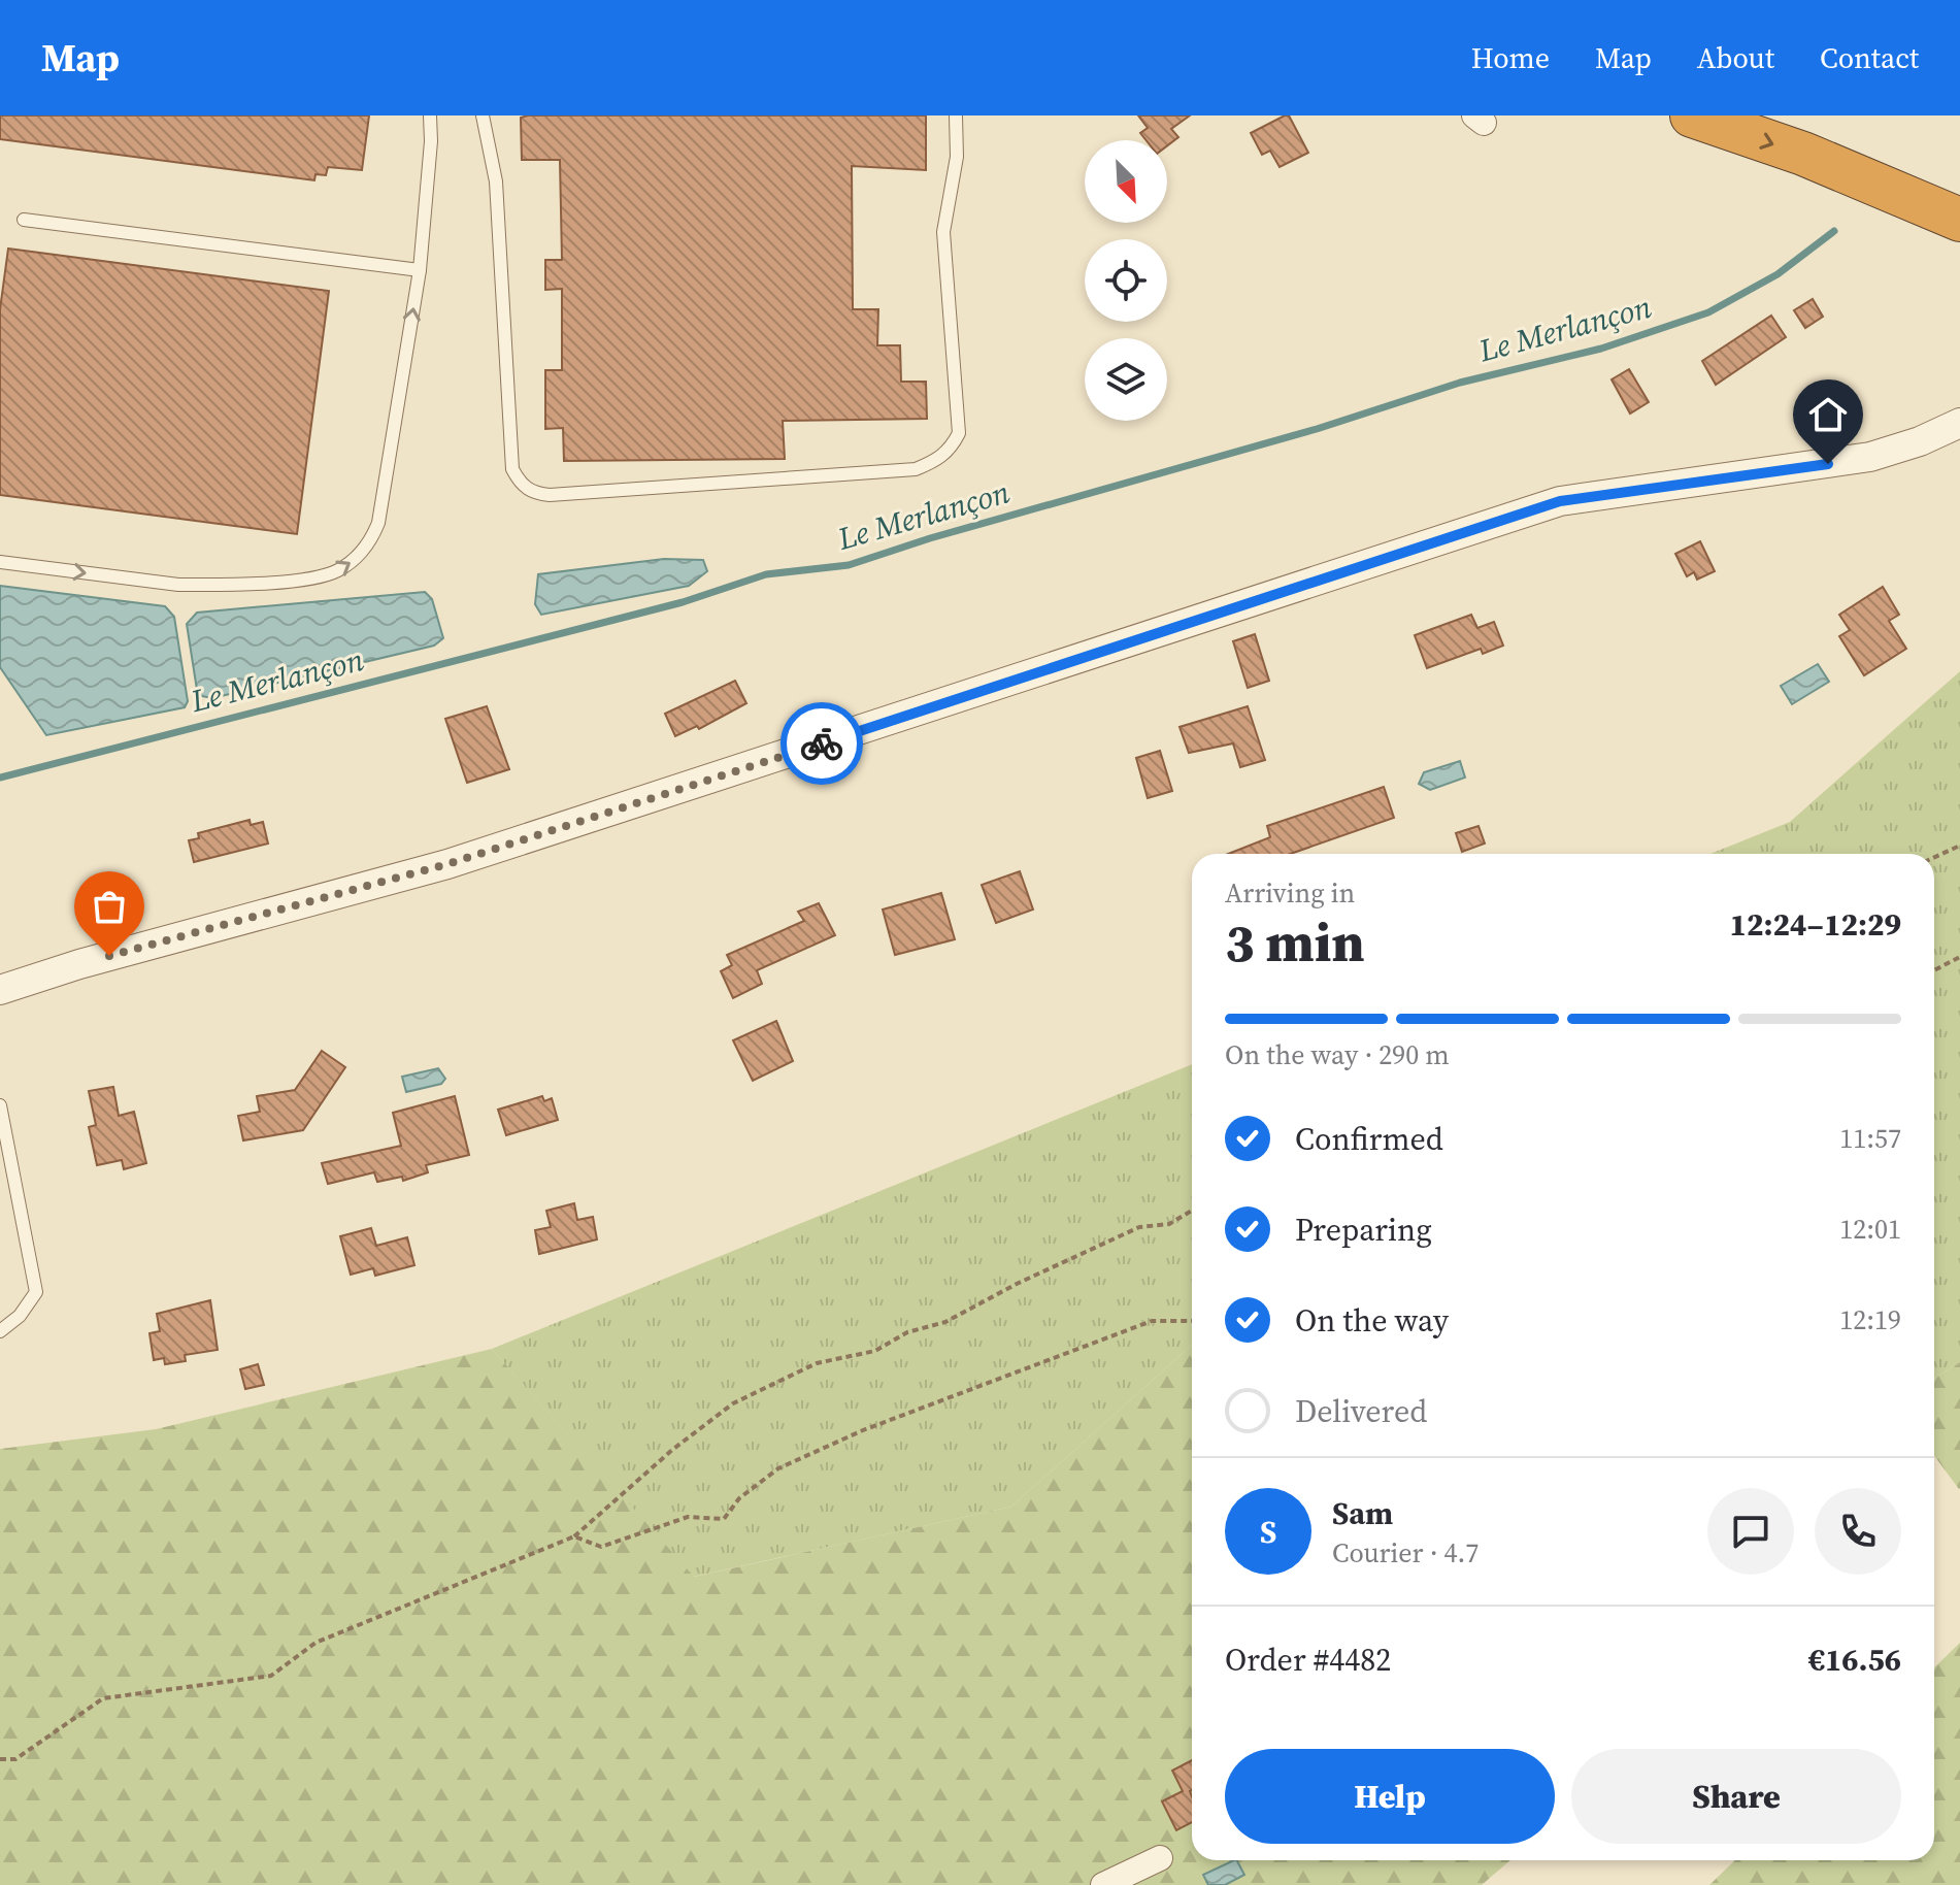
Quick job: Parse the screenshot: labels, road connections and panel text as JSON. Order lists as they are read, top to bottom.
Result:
{
  "water": ["Le Merlançon"],
  "north": "bottom right",
  "page": {
    "header": "Map",
    "nav": [
      "Home",
      "Map",
      "About",
      "Contact"
    ],
    "heading": ["3 min", "Arriving in", "12:24–12:29"],
    "panel": [
      "Sam",
      "Courier · 4.7",
      "Order #4482",
      "€16.56"
    ],
    "bar": "On the way · 290 m",
    "list": [
      ["Confirmed", "11:57"],
      ["Preparing", "12:01"],
      ["On the way", "12:19"],
      "Delivered"
    ],
    "round": "S",
    "buttons": ["Help", "Share"]
  }
}
